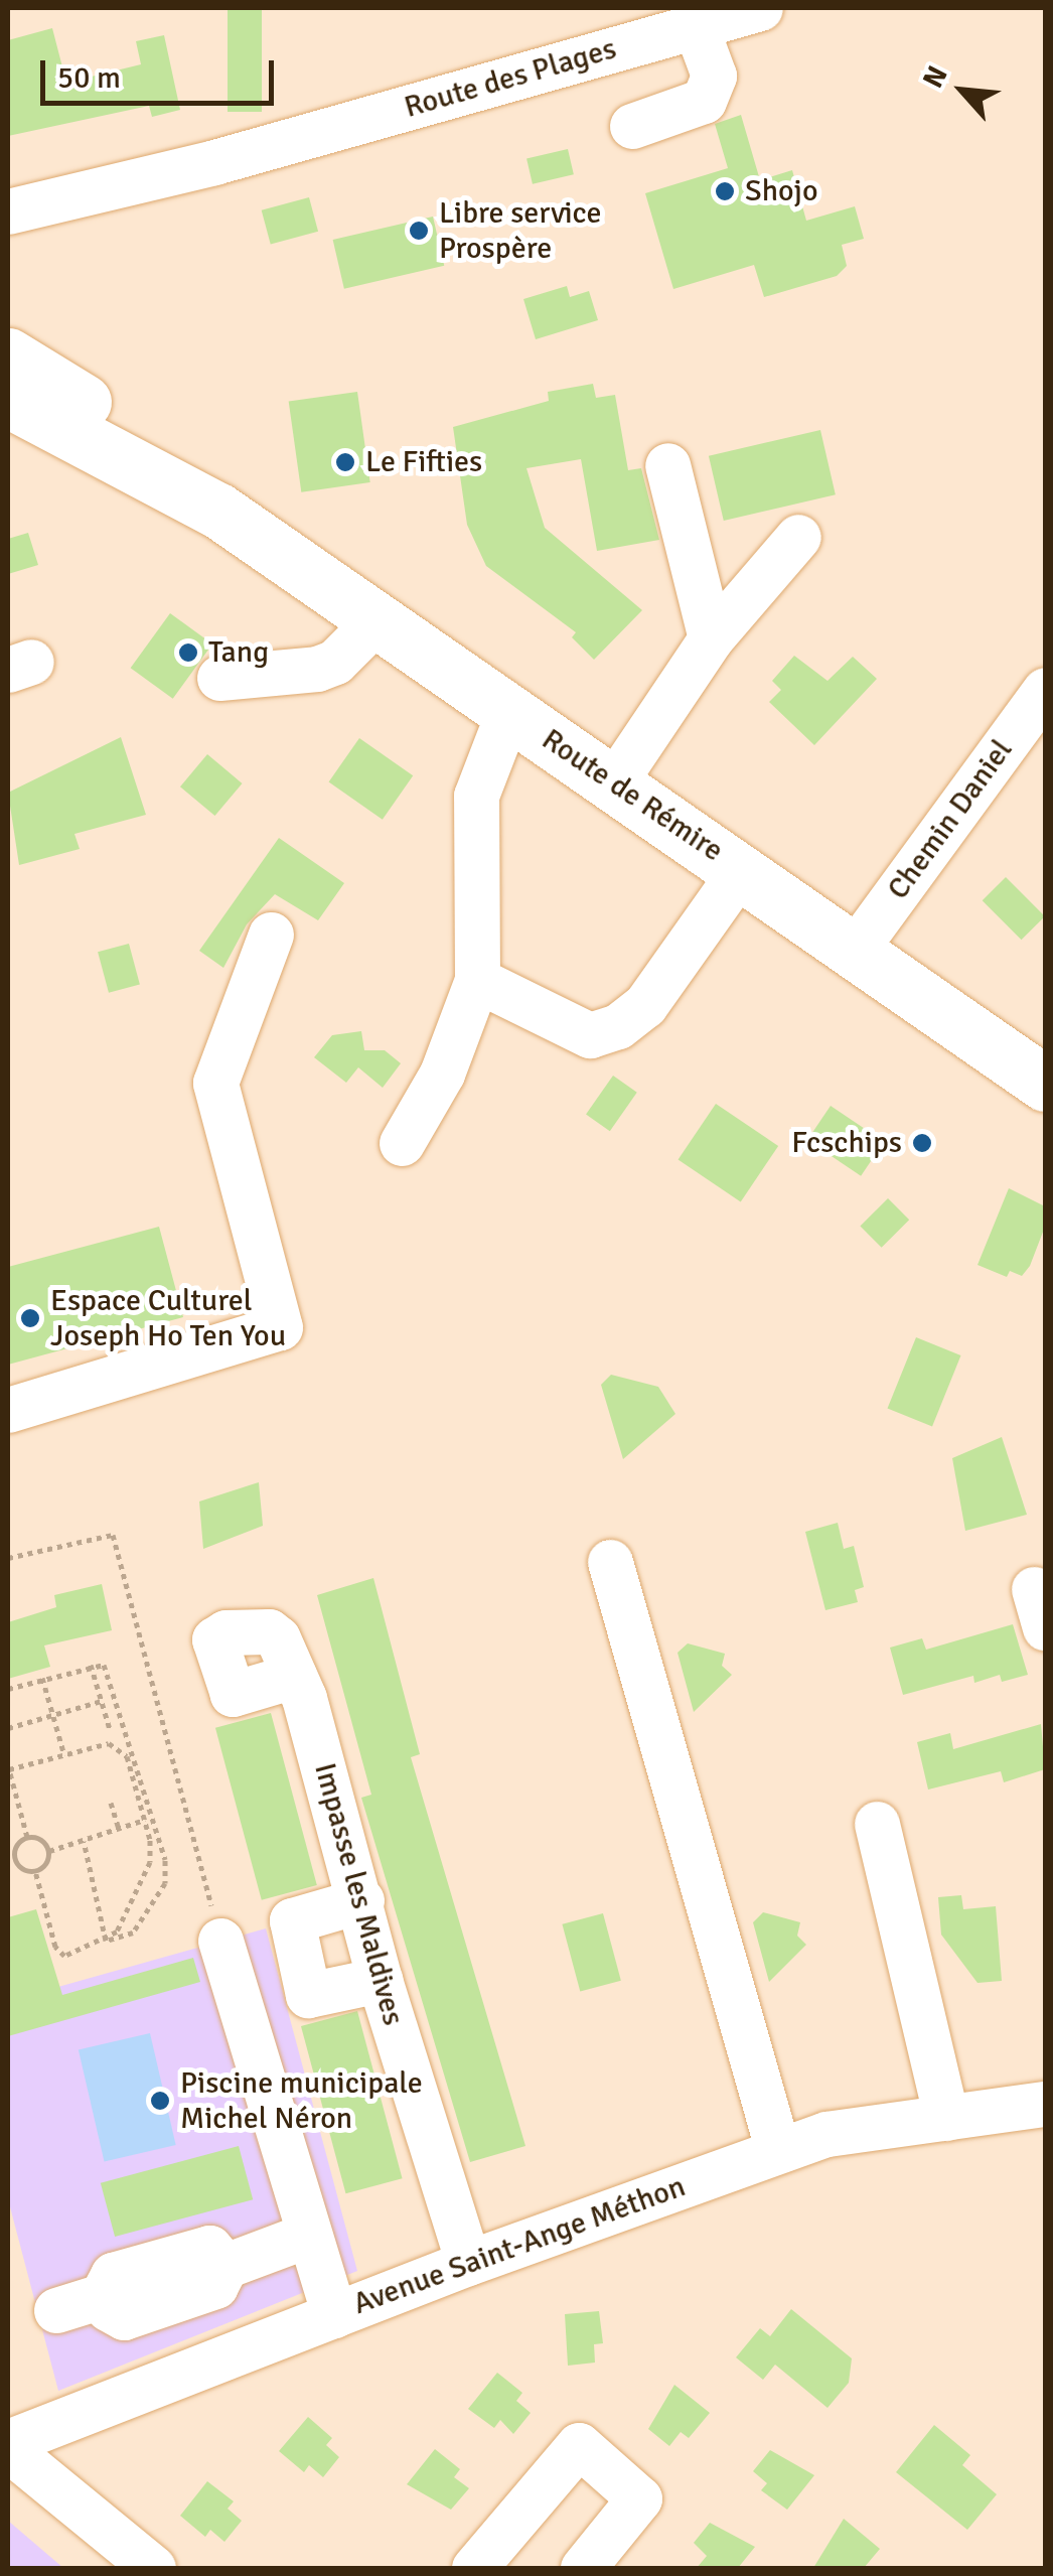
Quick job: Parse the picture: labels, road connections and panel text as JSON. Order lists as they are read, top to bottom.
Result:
{
  "streets": {
    "main road": ["Route de Rémire"],
    "street": [
      "Route des Plages",
      "Chemin Daniel",
      "Impasse les Maldives",
      "Avenue Saint-Ange Méthon"
    ]
  },
  "crossings": [
    ["Route de Rémire", "Chemin Daniel"],
    ["Impasse les Maldives", "Avenue Saint-Ange Méthon"]
  ],
  "places": [
    "Shojo",
    "Libre service Prospère",
    "Le Fifties",
    "Tang",
    "Fcschips",
    "Espace Culturel Joseph Ho Ten You",
    "Piscine municipale Michel Néron"
  ],
  "scale_bar": "50 m",
  "north": "top left"
}
